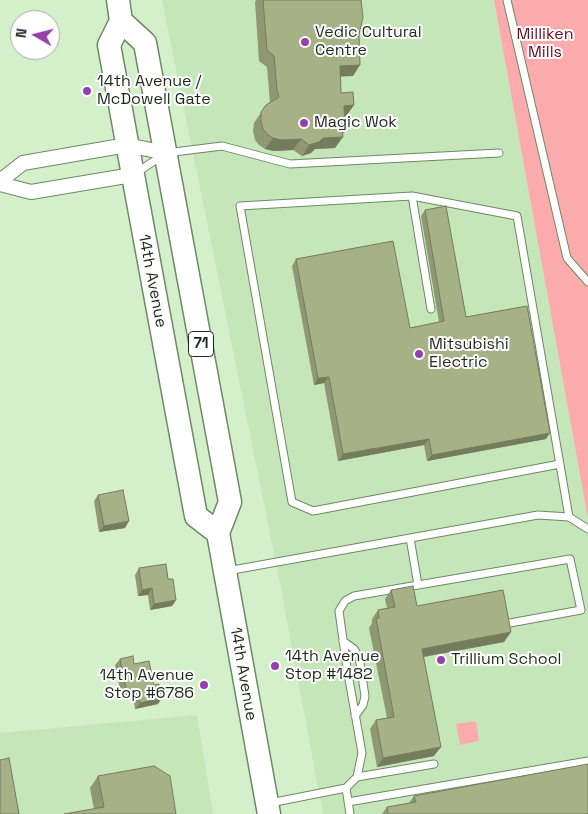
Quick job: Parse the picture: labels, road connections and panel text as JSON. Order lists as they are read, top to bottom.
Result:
{
  "streets": {
    "main road": ["14th Avenue", "71"]
  },
  "parks": ["Milliken Mills"],
  "places": [
    "Vedic Cultural Centre",
    "14th Avenue / McDowell Gate",
    "Magic Wok",
    "Mitsubishi Electric",
    "Trillium School",
    "14th Avenue Stop #1482",
    "14th Avenue Stop #6786"
  ],
  "north": "left"
}
